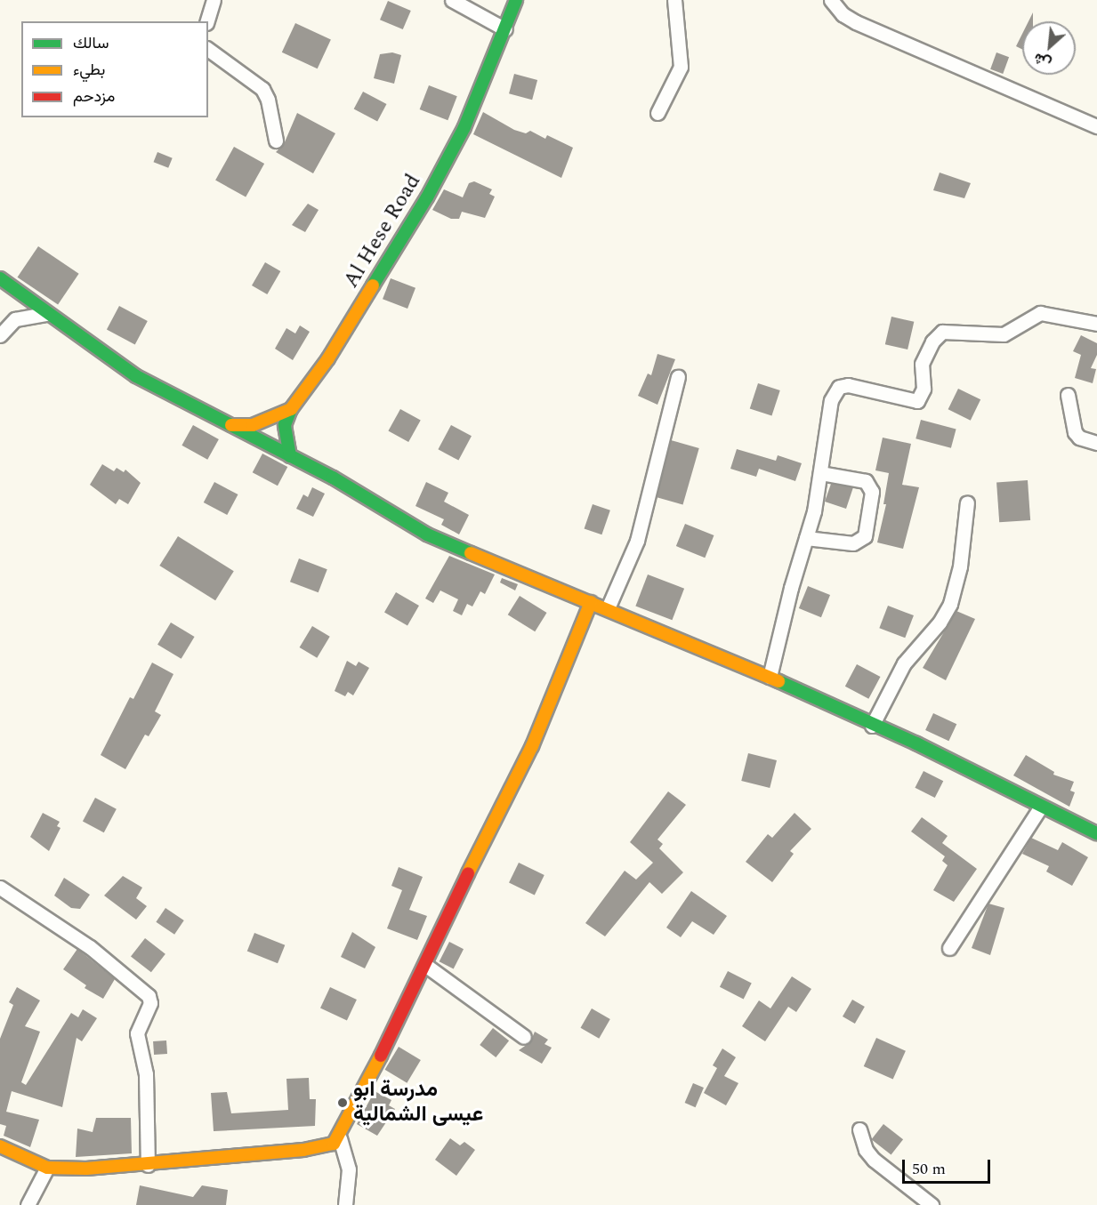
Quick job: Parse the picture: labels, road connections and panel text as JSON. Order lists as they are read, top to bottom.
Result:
{
  "streets": {
    "street": ["Al Hese Road"]
  },
  "places": ["مدرسة ابو عيسى الشمالية"],
  "legend": ["سالك", "بطيء", "مزدحم"],
  "scale_bar": "50 m",
  "north": "bottom left"
}
